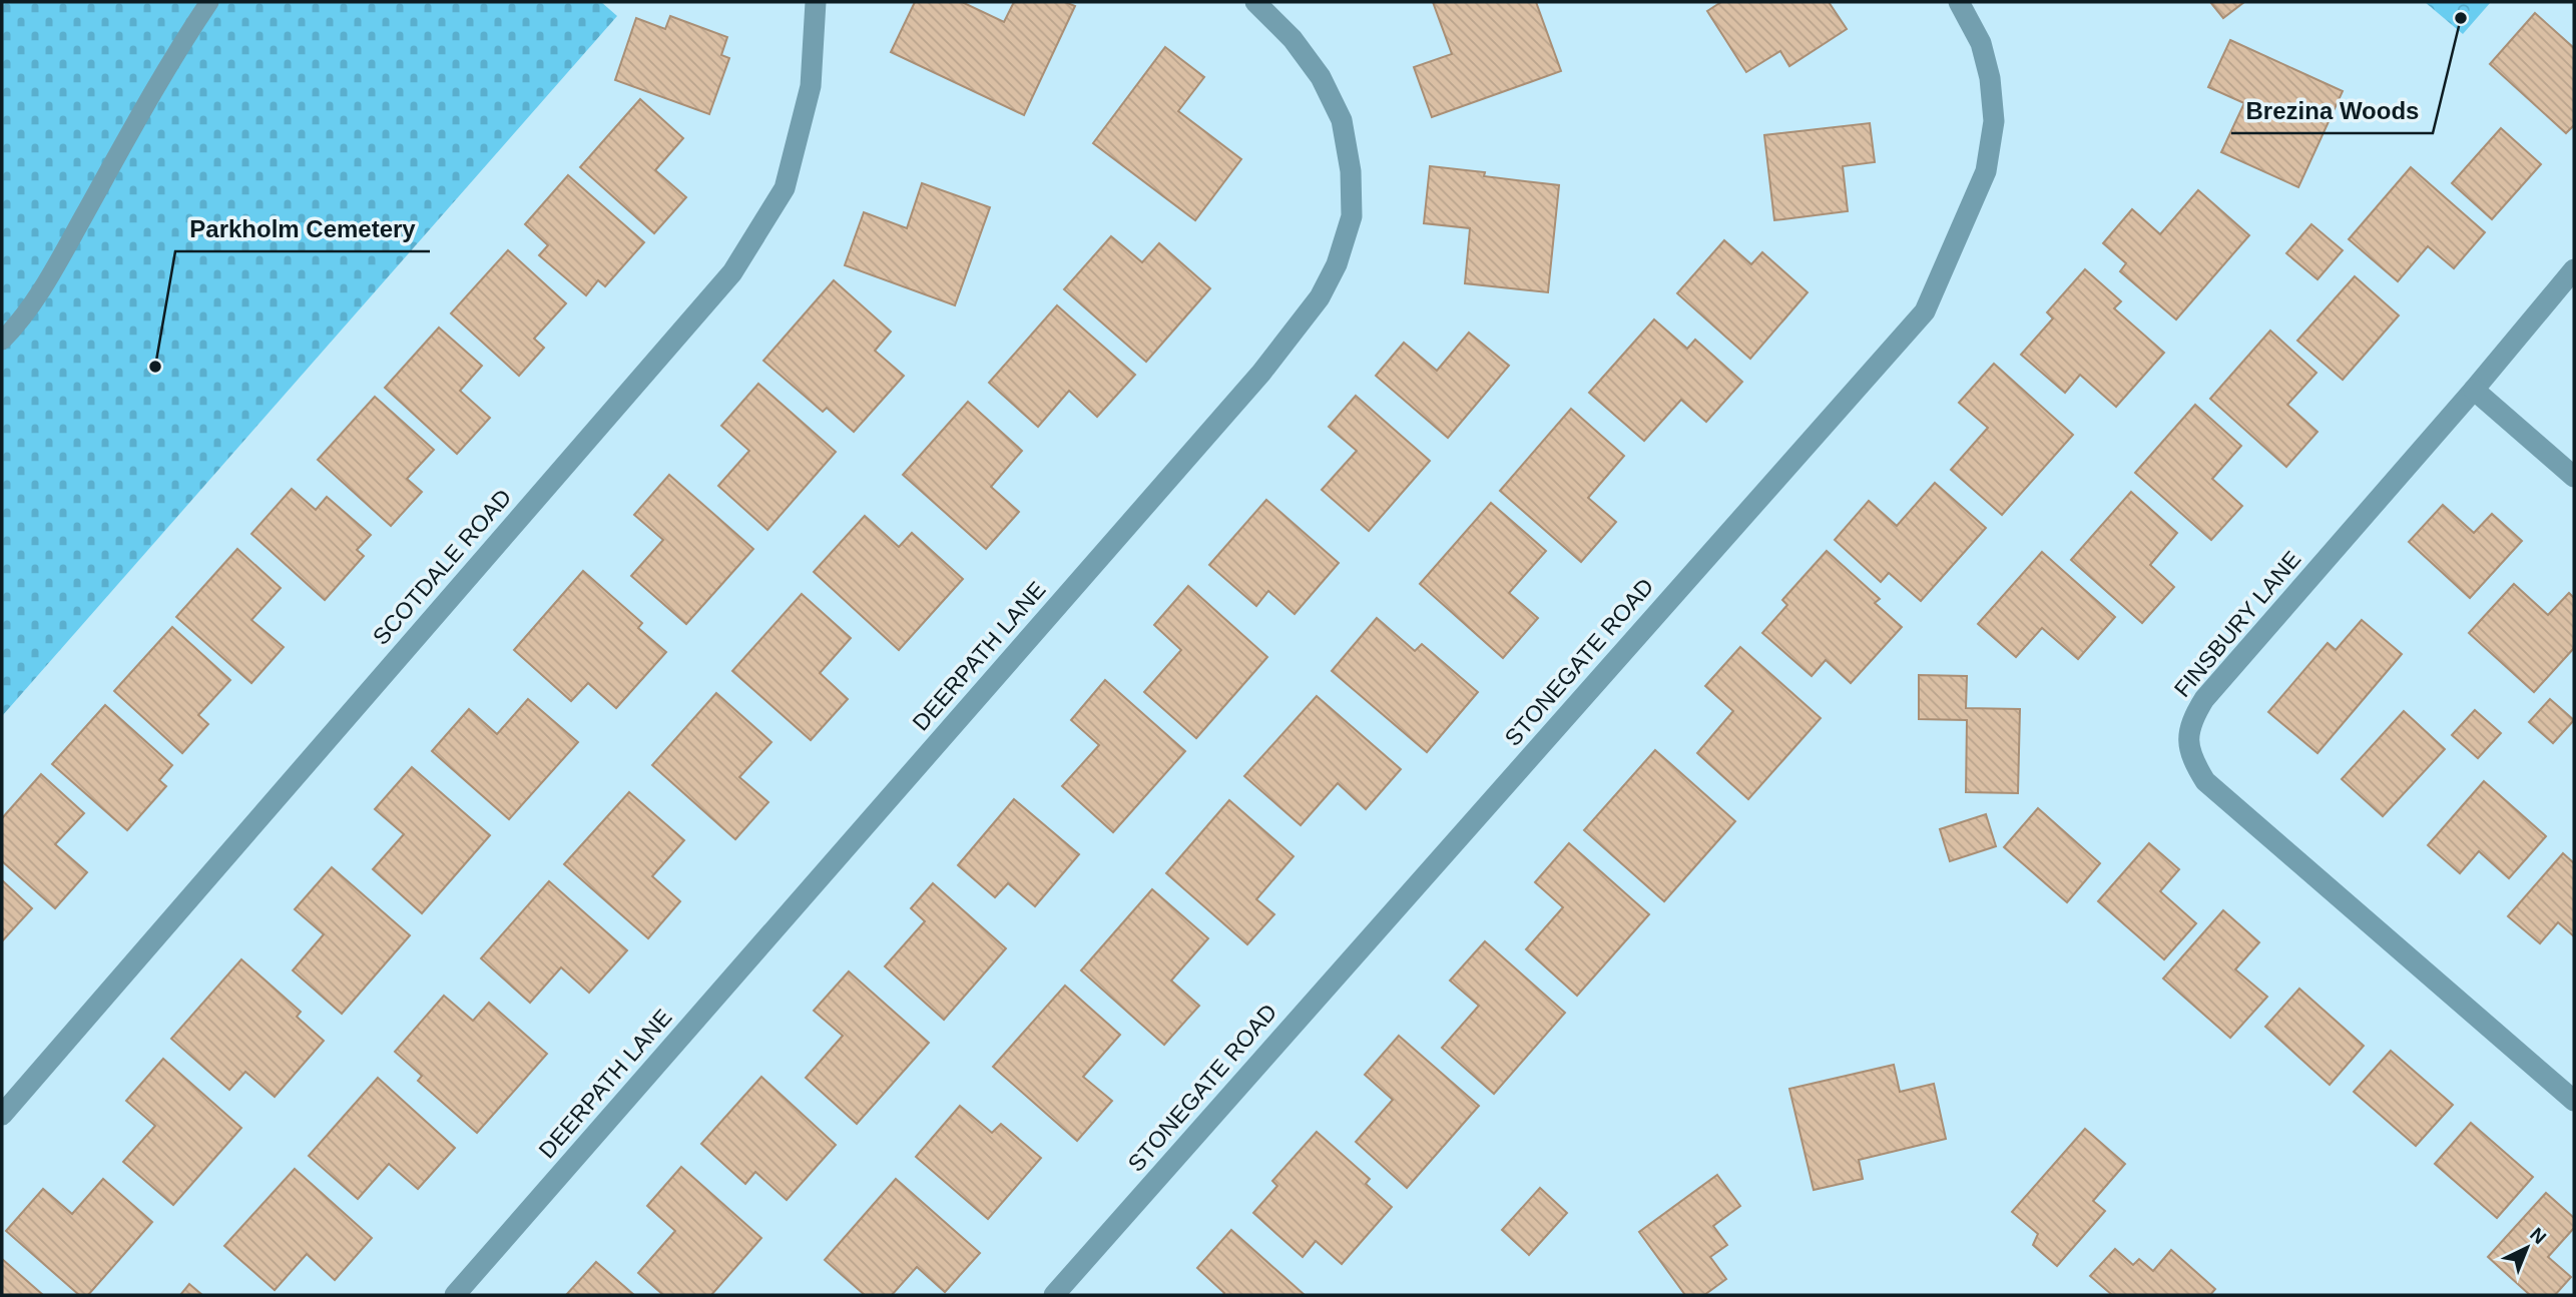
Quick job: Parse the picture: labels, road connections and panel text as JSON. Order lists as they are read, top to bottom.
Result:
{
  "streets": {
    "street": [
      "SCOTDALE ROAD",
      "FINSBURY LANE",
      "DEERPATH LANE",
      "STONEGATE ROAD"
    ]
  },
  "places": ["Brezina Woods", "Parkholm Cemetery"],
  "north": "top right"
}
